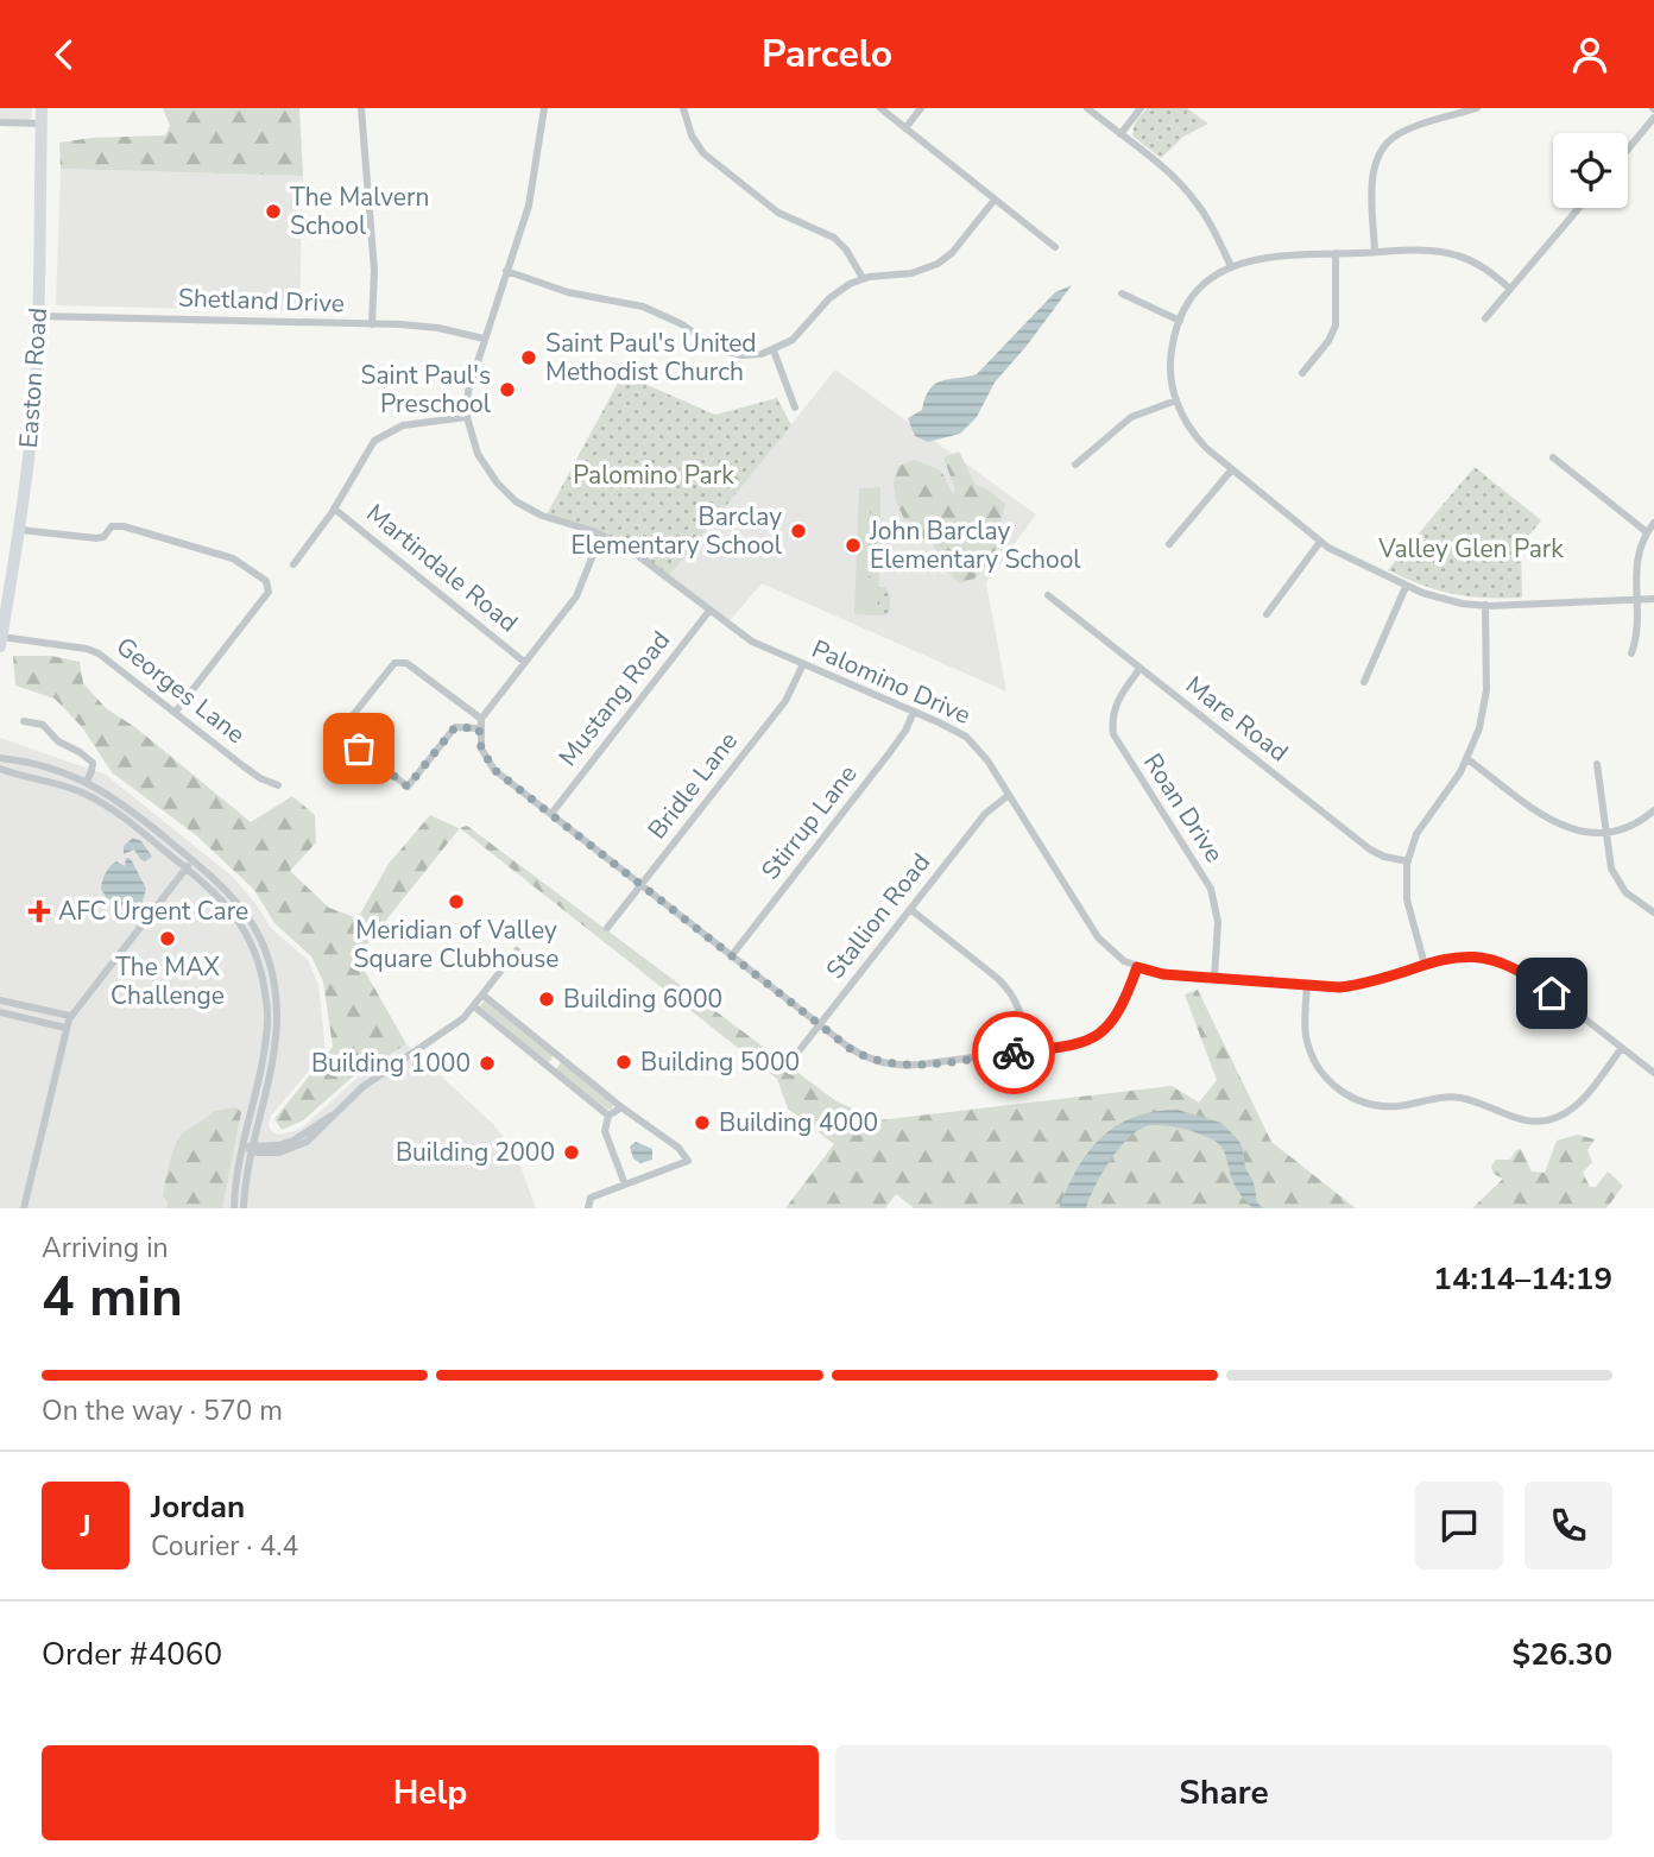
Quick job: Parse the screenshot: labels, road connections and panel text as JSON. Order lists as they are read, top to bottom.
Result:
{
  "streets": {
    "highway": ["Easton Road"],
    "street": [
      "Shetland Drive",
      "Martindale Road",
      "Palomino Drive",
      "Georges Lane",
      "Mustang Road",
      "Mare Road",
      "Bridle Lane",
      "Roan Drive",
      "Stirrup Lane",
      "Stallion Road"
    ]
  },
  "crossings": [
    ["Shetland Drive", "Easton Road"],
    ["Shetland Drive", "Palomino Drive"],
    ["Easton Road", "Georges Lane"],
    ["Palomino Drive", "Mustang Road"],
    ["Palomino Drive", "Bridle Lane"],
    ["Palomino Drive", "Roan Drive"],
    ["Palomino Drive", "Stirrup Lane"],
    ["Palomino Drive", "Stallion Road"],
    ["Mare Road", "Roan Drive"]
  ],
  "parks": ["Palomino Park", "Valley Glen Park"],
  "places": {
    "other": [
      "The Malvern School",
      "Saint Paul's United Methodist Church",
      "Saint Paul's Preschool",
      "Barclay Elementary School",
      "John Barclay Elementary School",
      "Meridian of Valley Square Clubhouse",
      "The MAX Challenge",
      "Building 6000",
      "Building 5000",
      "Building 1000",
      "Building 4000",
      "Building 2000"
    ],
    "health": ["AFC Urgent Care"]
  },
  "page": {
    "header": "Parcelo",
    "heading": ["4 min", "Arriving in", "14:14–14:19"],
    "panel": [
      "Jordan",
      "Courier · 4.4",
      "Order #4060",
      "$26.30"
    ],
    "bar": "On the way · 570 m",
    "round": "J",
    "buttons": ["Help", "Share"]
  }
}
